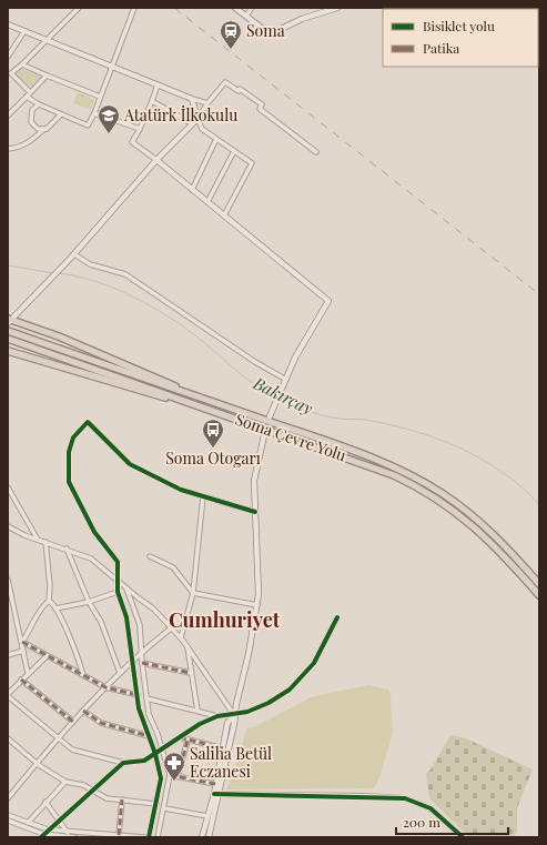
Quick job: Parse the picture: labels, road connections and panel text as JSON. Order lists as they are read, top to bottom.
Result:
{
  "streets": {
    "highway": ["Soma Çevre Yolu"]
  },
  "districts": ["Cumhuriyet"],
  "water": ["Bakırçay"],
  "places": {
    "station": ["Soma"],
    "school or university": ["Atatürk İlkokulu"],
    "bus stop": ["Soma Otogarı"],
    "pharmacy": ["Saliha Betül Eczanesi"]
  },
  "legend": ["Bisiklet yolu", "Patika"],
  "scale_bar": "200 m"
}
